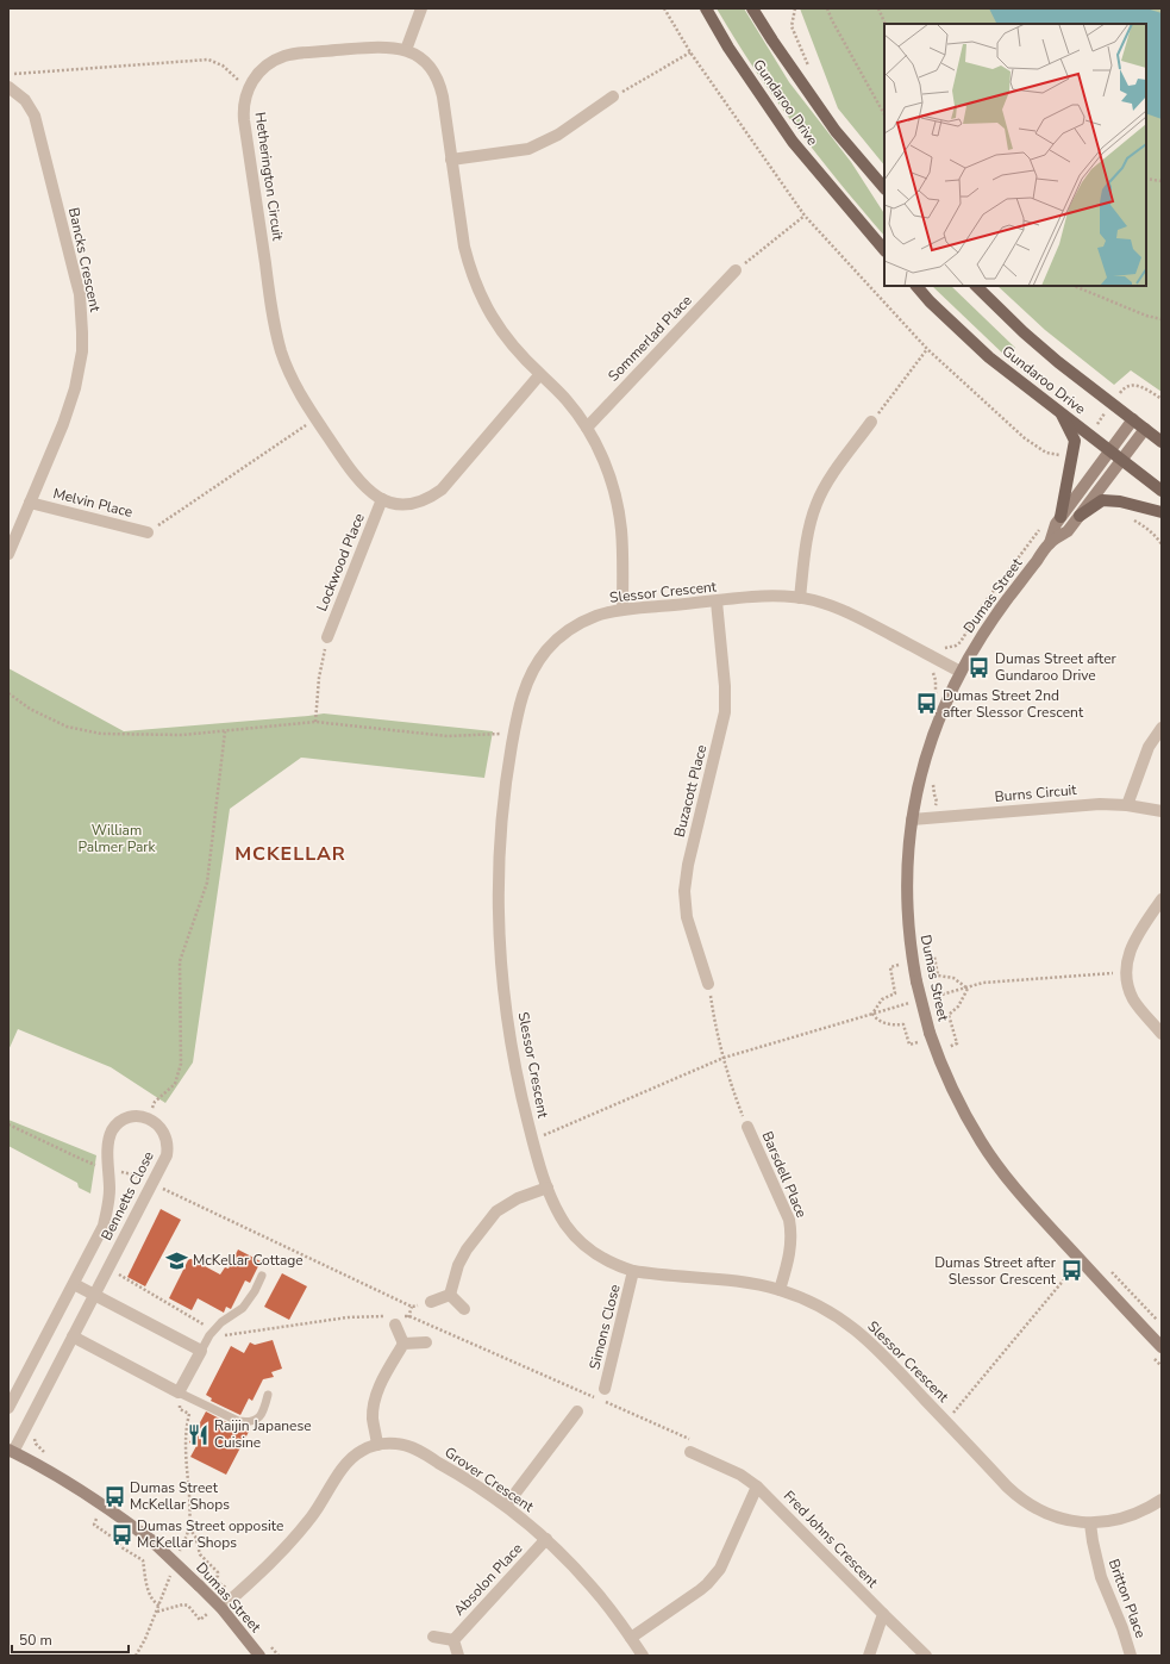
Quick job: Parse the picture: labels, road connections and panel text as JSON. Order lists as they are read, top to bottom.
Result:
{
  "streets": {
    "main road": ["Gundaroo Drive"],
    "street": [
      "Hetherington Circuit",
      "Bancks Crescent",
      "Sommerlad Place",
      "Melvin Place",
      "Lockwood Place",
      "Slessor Crescent",
      "Dumas Street",
      "Buzacott Place",
      "Burns Circuit",
      "Barsdell Place",
      "Bennetts Close",
      "Simons Close",
      "Grover Crescent",
      "Fred Johns Crescent",
      "Absolon Place",
      "Britton Place"
    ]
  },
  "crossings": [
    ["Gundaroo Drive", "Dumas Street"],
    ["Hetherington Circuit", "Sommerlad Place"],
    ["Hetherington Circuit", "Lockwood Place"],
    ["Hetherington Circuit", "Slessor Crescent"],
    ["Bancks Crescent", "Melvin Place"],
    ["Slessor Crescent", "Dumas Street"],
    ["Slessor Crescent", "Buzacott Place"],
    ["Slessor Crescent", "Barsdell Place"],
    ["Slessor Crescent", "Simons Close"],
    ["Slessor Crescent", "Britton Place"],
    ["Dumas Street", "Burns Circuit"],
    ["Dumas Street", "Bennetts Close"],
    ["Dumas Street", "Grover Crescent"],
    ["Grover Crescent", "Absolon Place"]
  ],
  "districts": ["MCKELLAR"],
  "parks": ["William Palmer Park"],
  "places": {
    "bus stop": [
      "Dumas Street after Gundaroo Drive",
      "Dumas Street 2nd after Slessor Crescent",
      "Dumas Street after Slessor Crescent",
      "Dumas Street McKellar Shops",
      "Dumas Street opposite McKellar Shops"
    ],
    "school or university": ["McKellar Cottage"],
    "restaurant": ["Raijin Japanese Cuisine"]
  },
  "scale_bar": "50 m"
}
